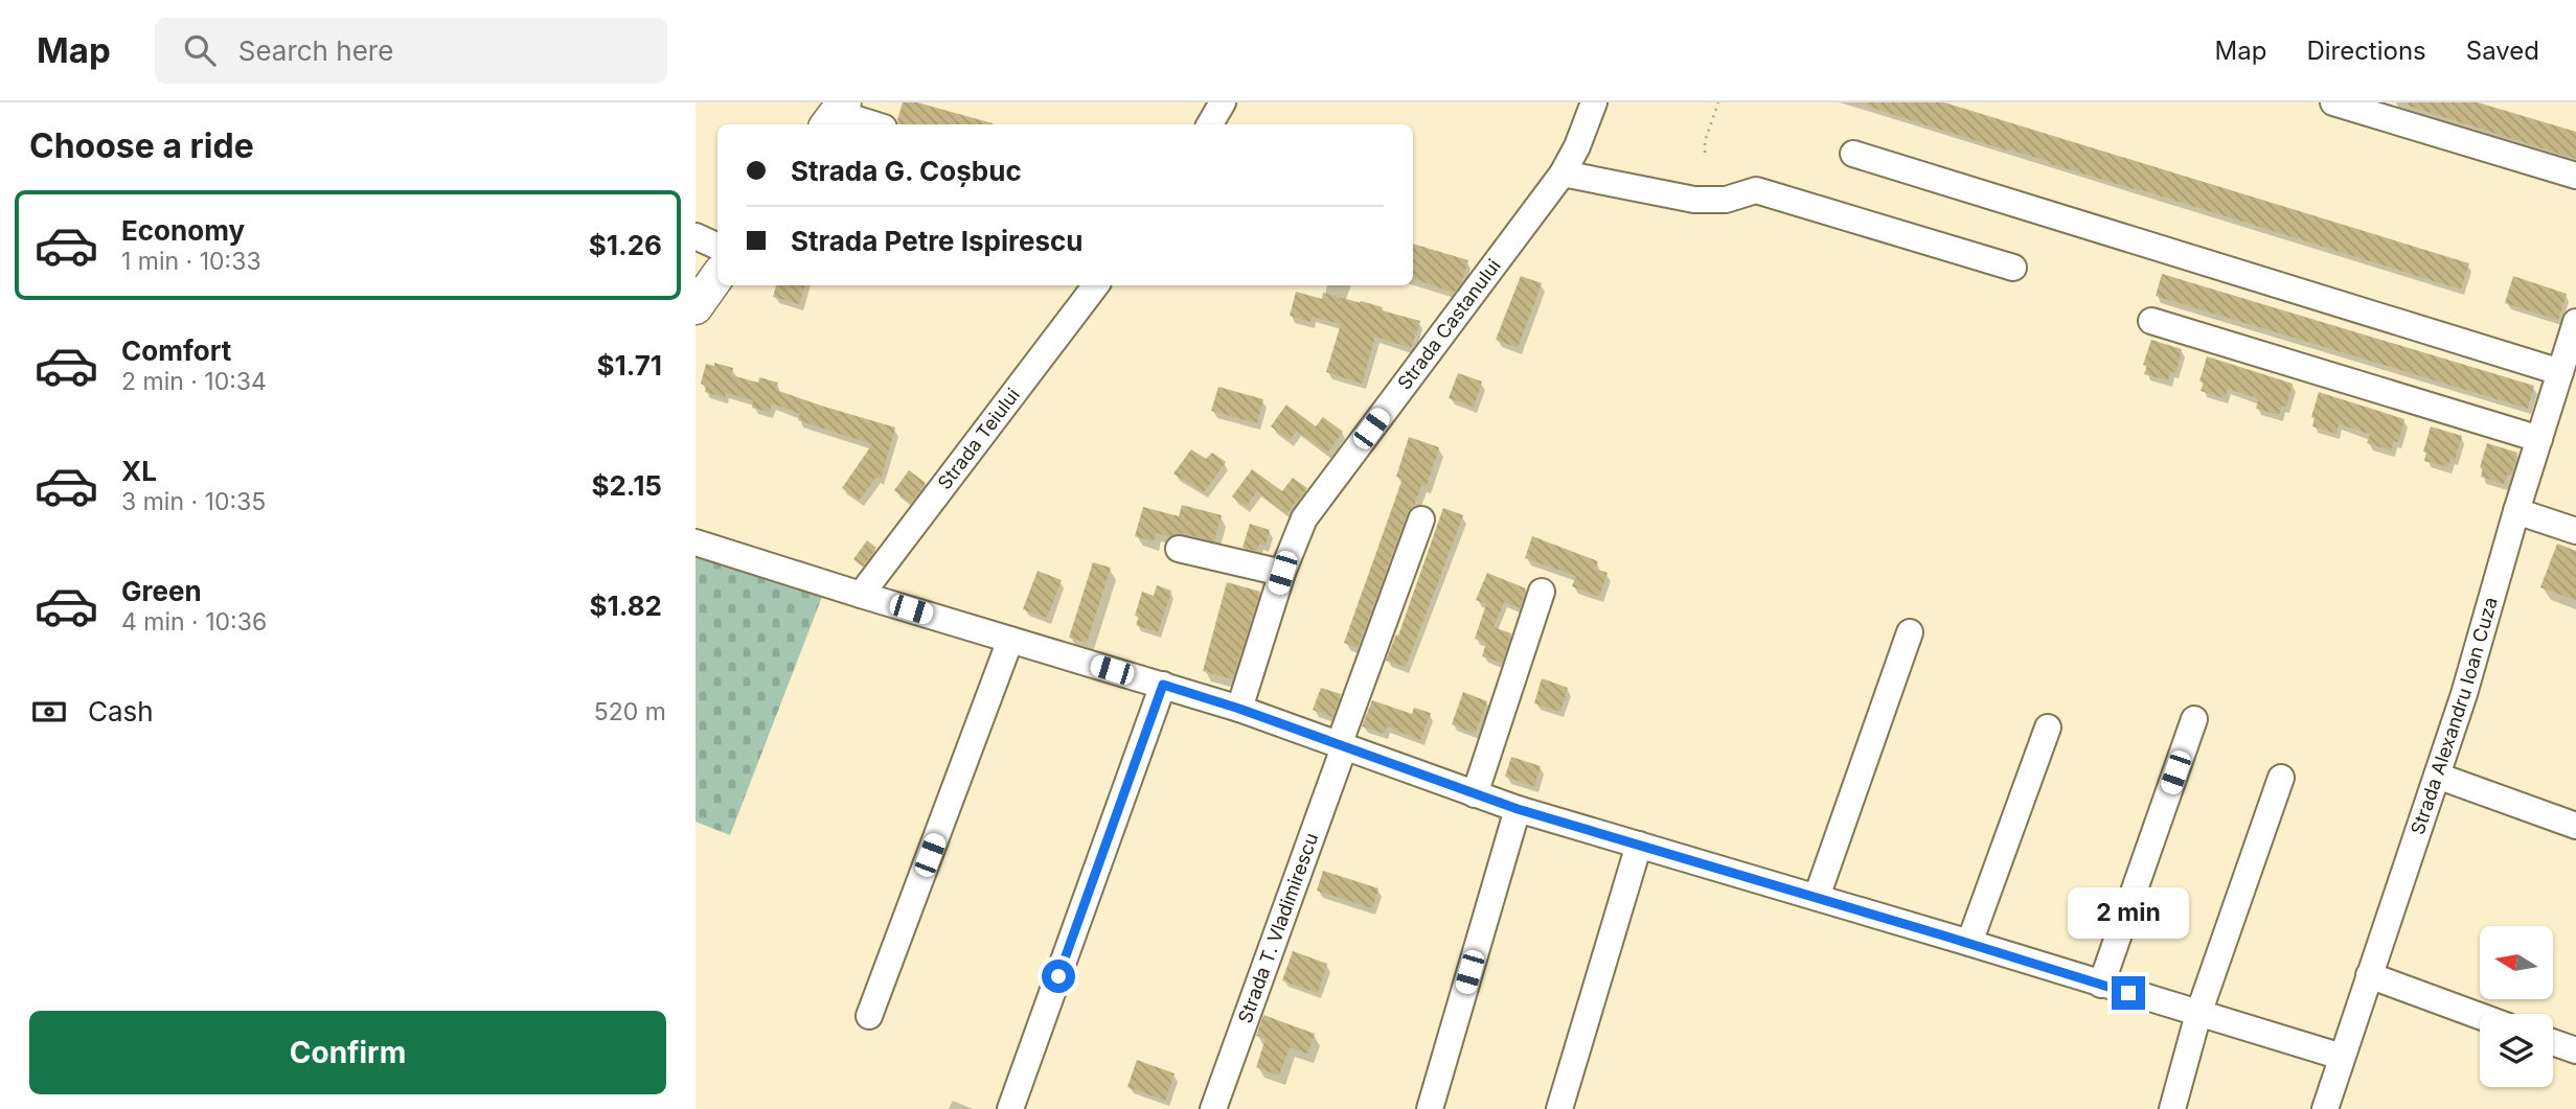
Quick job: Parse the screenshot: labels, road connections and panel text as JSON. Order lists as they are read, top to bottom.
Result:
{
  "streets": {
    "street": [
      "Strada Castanului",
      "Strada Teiului",
      "Strada Alexandru Ioan Cuza",
      "Strada T. Vladimirescu"
    ]
  },
  "north": "left",
  "page": {
    "header": "Map",
    "search": "Search here",
    "nav": ["Map", "Directions", "Saved"],
    "heading": "Choose a ride",
    "banner": ["Strada G. Coșbuc", "Strada Petre Ispirescu"],
    "list": [
      {
        "name": "Economy",
        "note": "1 min · 10:33",
        "value": "$1.26"
      },
      {
        "name": "Comfort",
        "note": "2 min · 10:34",
        "value": "$1.71"
      },
      {
        "name": "XL",
        "note": "3 min · 10:35",
        "value": "$2.15"
      },
      {
        "name": "Green",
        "note": "4 min · 10:36",
        "value": "$1.82"
      }
    ],
    "pay": ["Cash", "520 m"],
    "bubble": "2 min",
    "buttons": "Confirm"
  }
}
